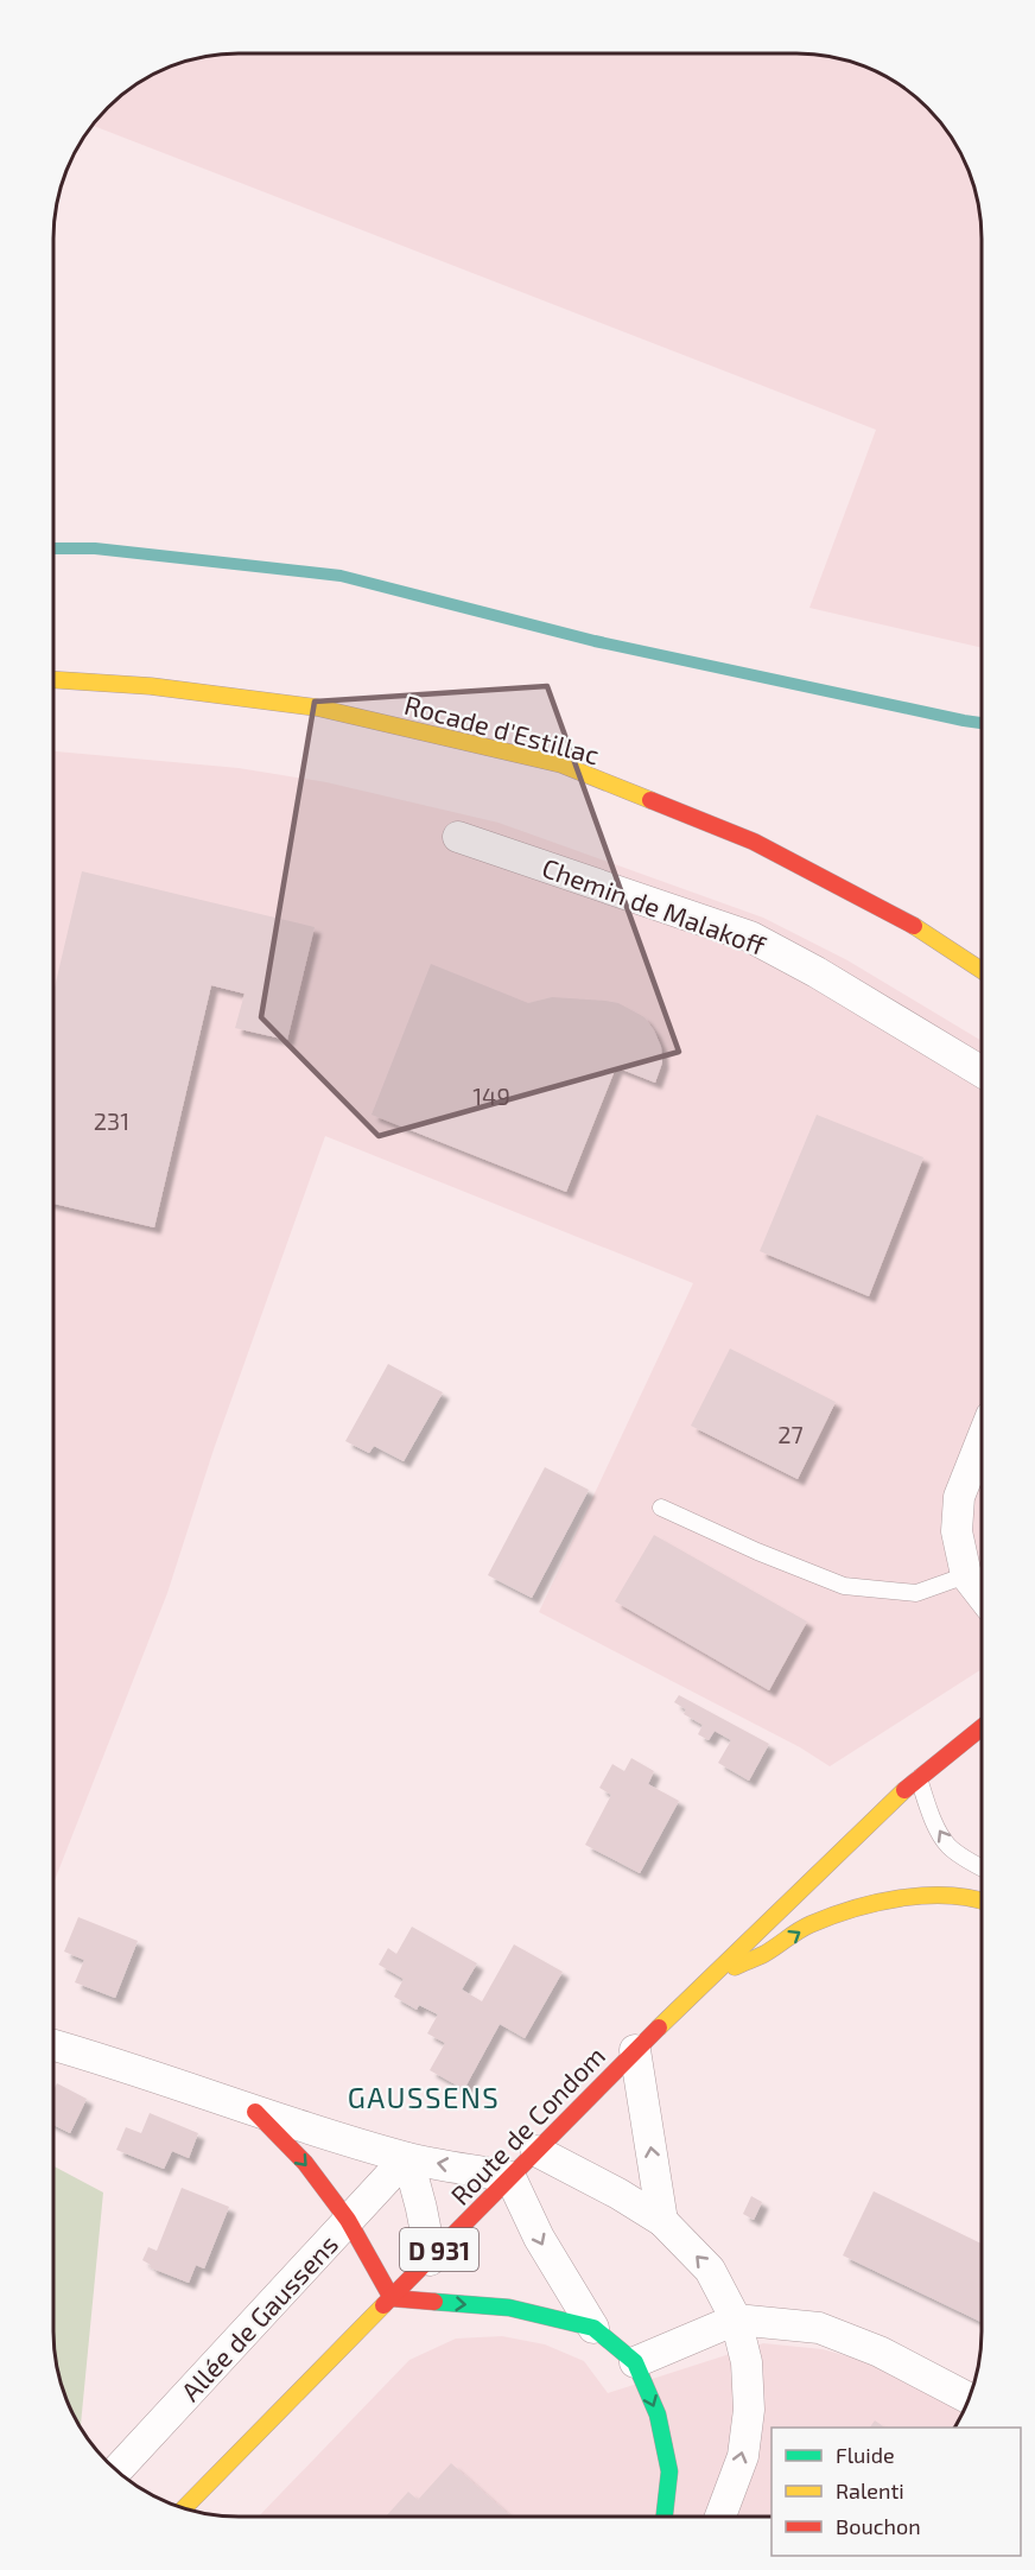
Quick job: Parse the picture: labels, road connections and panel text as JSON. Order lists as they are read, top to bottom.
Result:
{
  "streets": {
    "main road": ["Rocade d'Estillac", "Route de Condom", "D 931"],
    "street": ["Chemin de Malakoff", "Allée de Gaussens"]
  },
  "districts": ["GAUSSENS"],
  "house_numbers": ["149", "231", "27"],
  "legend": ["Fluide", "Ralenti", "Bouchon"]
}
